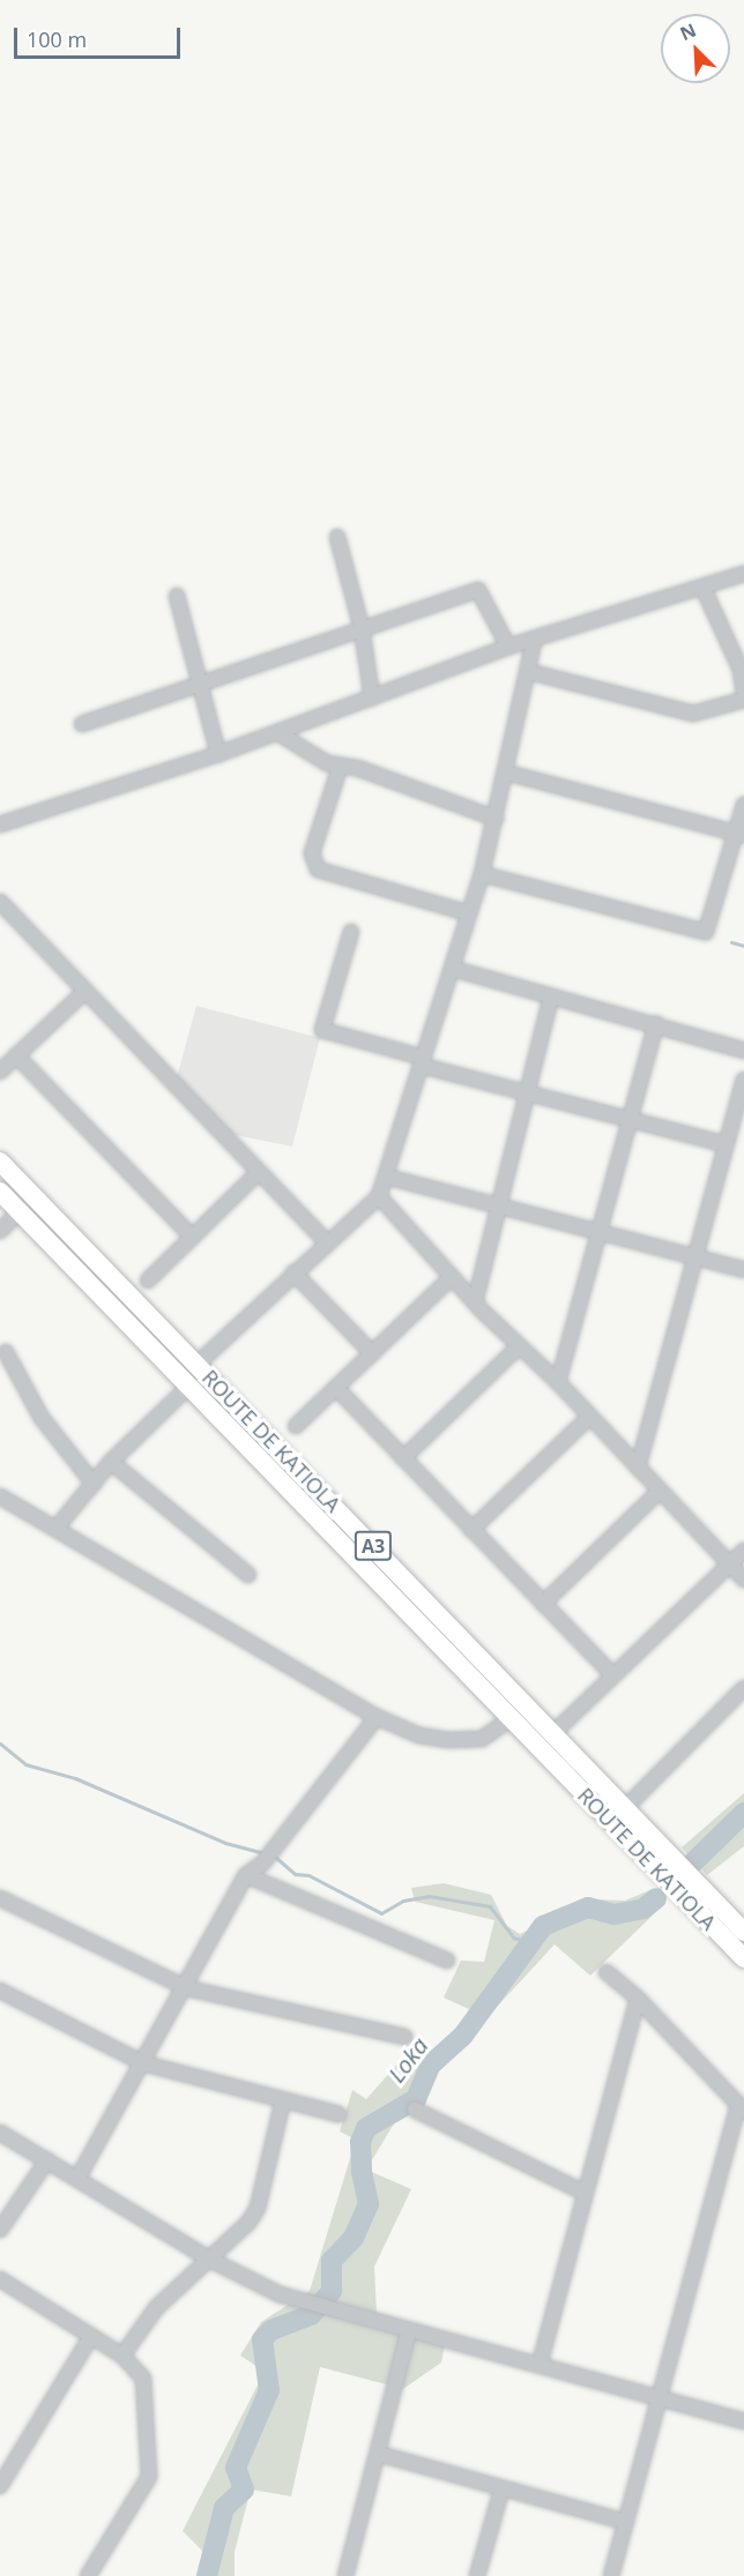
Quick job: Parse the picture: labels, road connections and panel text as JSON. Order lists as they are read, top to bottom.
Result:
{
  "streets": {
    "highway": ["ROUTE DE KATIOLA", "A3"]
  },
  "water": ["Loka"],
  "scale_bar": "100 m",
  "north": "top left"
}
